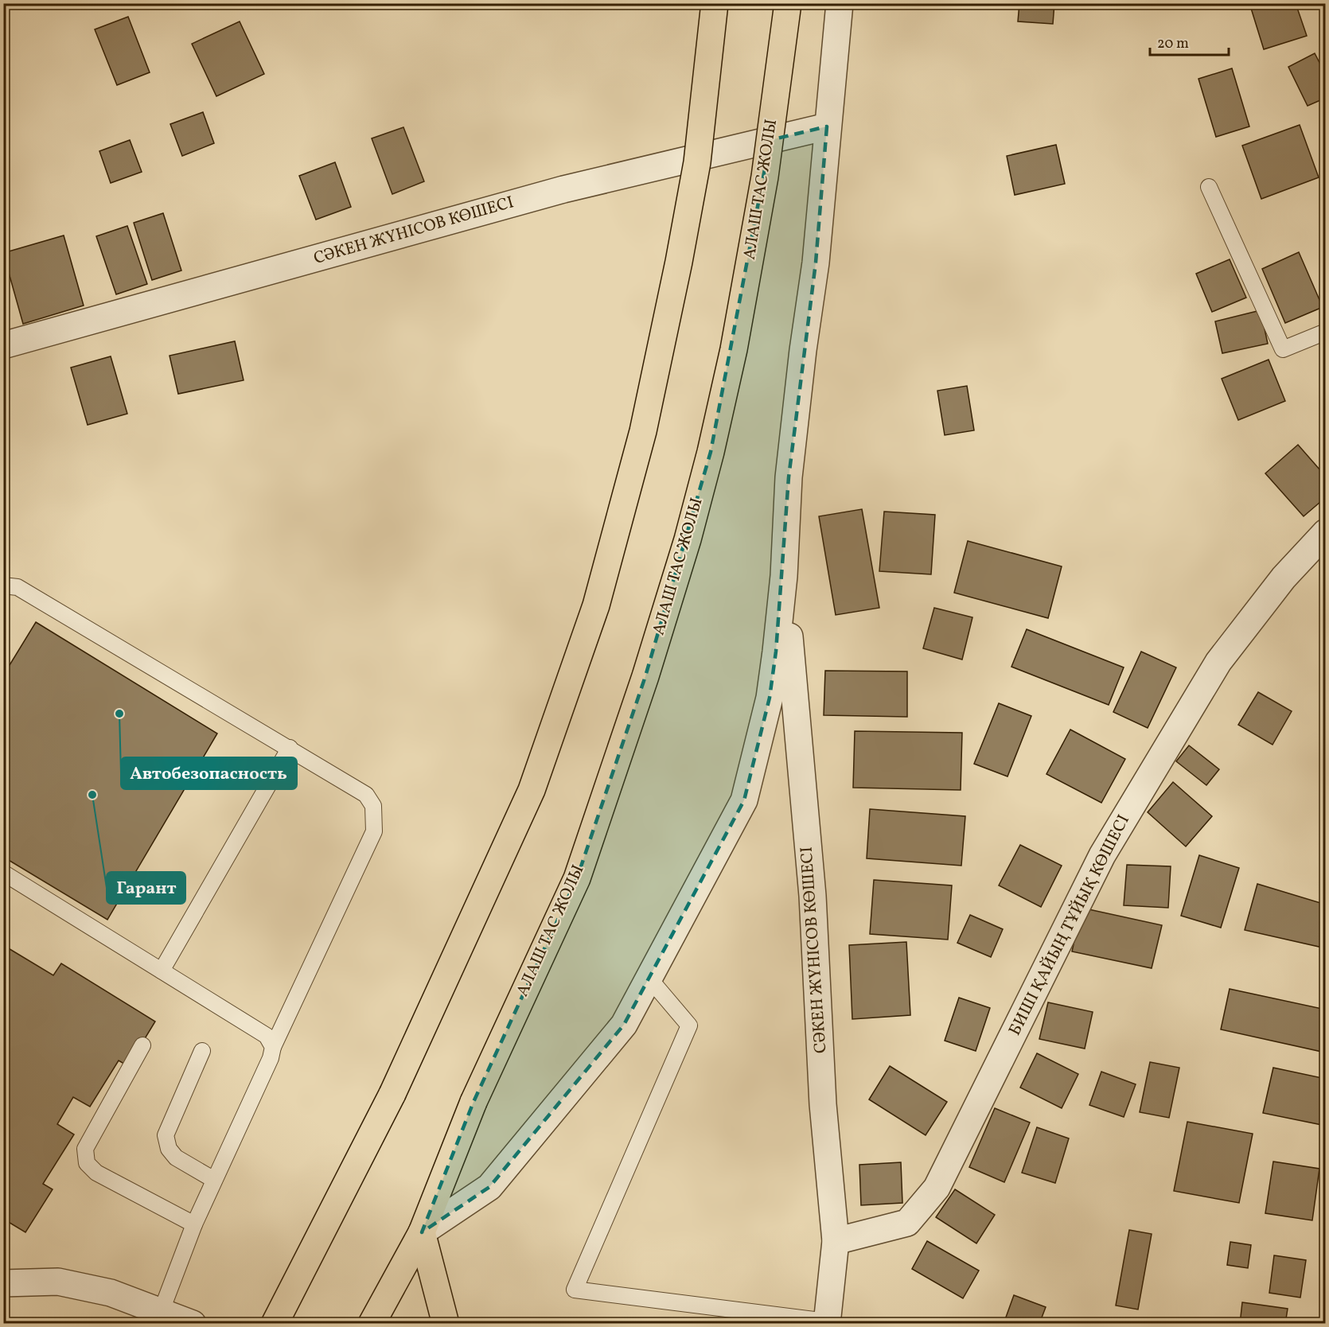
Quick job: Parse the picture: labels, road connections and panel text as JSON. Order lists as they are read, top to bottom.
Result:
{
  "streets": {
    "main road": ["АЛАШ ТАС ЖОЛЫ"],
    "street": ["СӘКЕН ЖҮНІСОВ КӨШЕСІ", "БИШІ ҚАЙЫҢ ТҰЙЫҚ КӨШЕСІ"]
  },
  "crossings": [
    ["СӘКЕН ЖҮНІСОВ КӨШЕСІ", "БИШІ ҚАЙЫҢ ТҰЙЫҚ КӨШЕСІ"]
  ],
  "places": ["Автобезопасность", "Гарант"],
  "scale_bar": "20 m"
}
